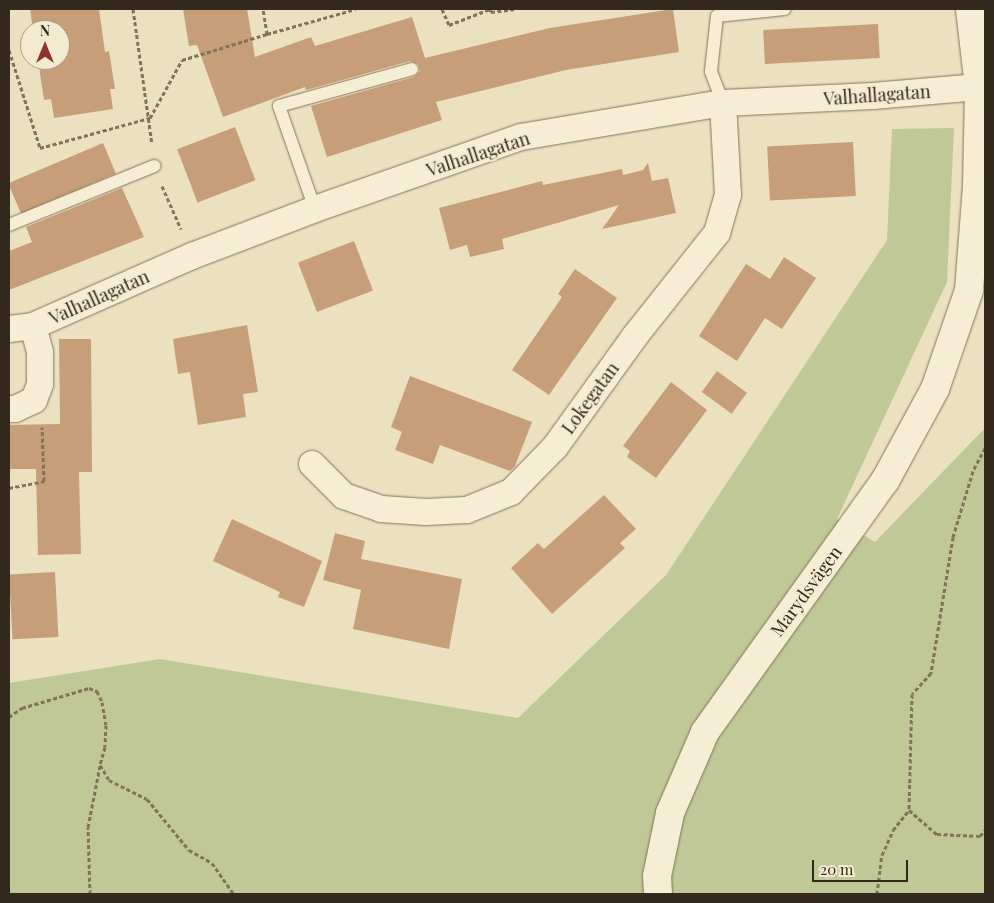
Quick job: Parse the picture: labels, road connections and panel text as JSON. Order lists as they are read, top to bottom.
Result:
{
  "streets": {
    "street": ["Valhallagatan", "Lokegatan", "Marydsvägen"]
  },
  "crossings": [
    ["Valhallagatan", "Lokegatan"],
    ["Valhallagatan", "Marydsvägen"]
  ],
  "scale_bar": "20 m",
  "north": "top"
}
